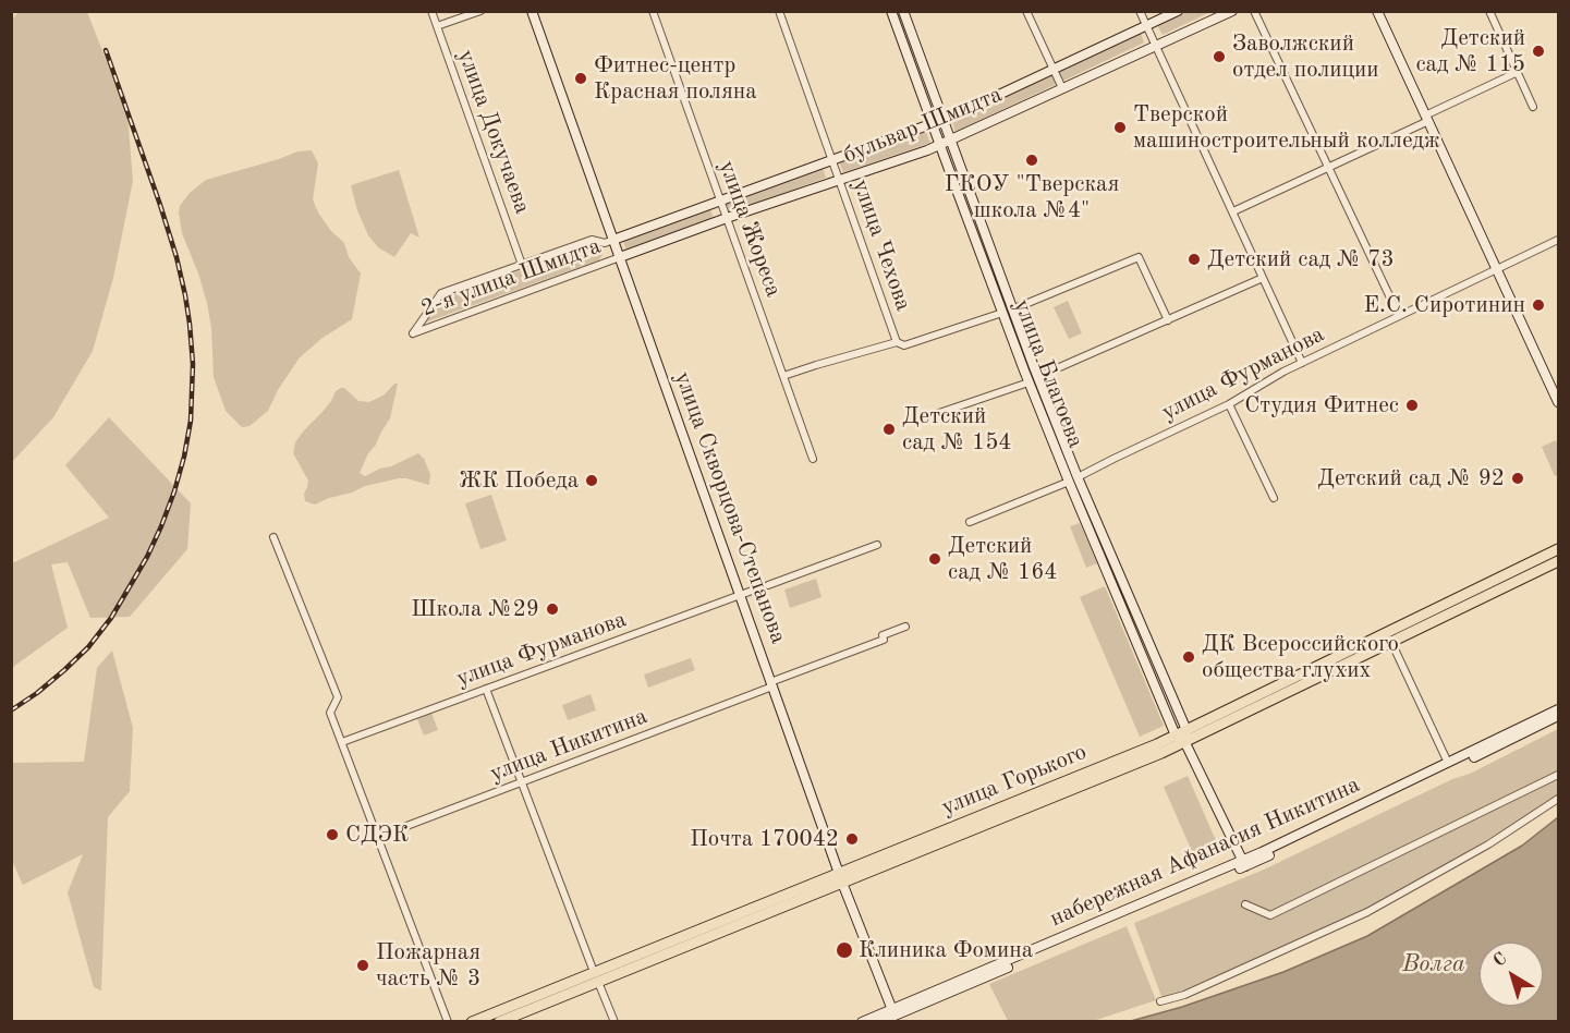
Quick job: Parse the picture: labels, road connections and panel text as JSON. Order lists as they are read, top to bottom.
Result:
{
  "streets": {
    "main road": ["улица Горького"],
    "street": [
      "бульвар Шмидта",
      "улица Докучаева",
      "улица Жореса",
      "улица Чехова",
      "2-я улица Шмидта",
      "улица Благоева",
      "улица Фурманова",
      "улица Скворцова-Степанова",
      "улица Никитина",
      "набережная Афанасия Никитина"
    ]
  },
  "crossings": [
    ["бульвар Шмидта", "улица Жореса"],
    ["бульвар Шмидта", "улица Чехова"],
    ["бульвар Шмидта", "2-я улица Шмидта"],
    ["бульвар Шмидта", "улица Благоева"],
    ["бульвар Шмидта", "улица Скворцова-Степанова"],
    ["улица Докучаева", "2-я улица Шмидта"],
    ["2-я улица Шмидта", "улица Скворцова-Степанова"],
    ["улица Благоева", "улица Фурманова"],
    ["улица Благоева", "улица Горького"],
    ["улица Благоева", "набережная Афанасия Никитина"],
    ["улица Фурманова", "улица Скворцова-Степанова"],
    ["улица Скворцова-Степанова", "улица Никитина"],
    ["улица Скворцова-Степанова", "улица Горького"],
    ["улица Скворцова-Степанова", "набережная Афанасия Никитина"]
  ],
  "water": ["Волга"],
  "places": [
    "Детский сад № 115",
    "Заволжский отдел полиции",
    "Фитнес-центр Красная поляна",
    "Тверской машиностроительный колледж",
    "ГКОУ \"Тверская школа №4\"",
    "Детский сад № 73",
    "Е.С. Сиротинин",
    "Студия Фитнес",
    "Детский сад № 154",
    "Детский сад № 92",
    "ЖК Победа",
    "Детский сад № 164",
    "Школа №29",
    "ДК Всероссийского общества глухих",
    "СДЭК",
    "Почта 170042",
    "Клиника Фомина",
    "Пожарная часть № 3"
  ],
  "north": "top left"
}
